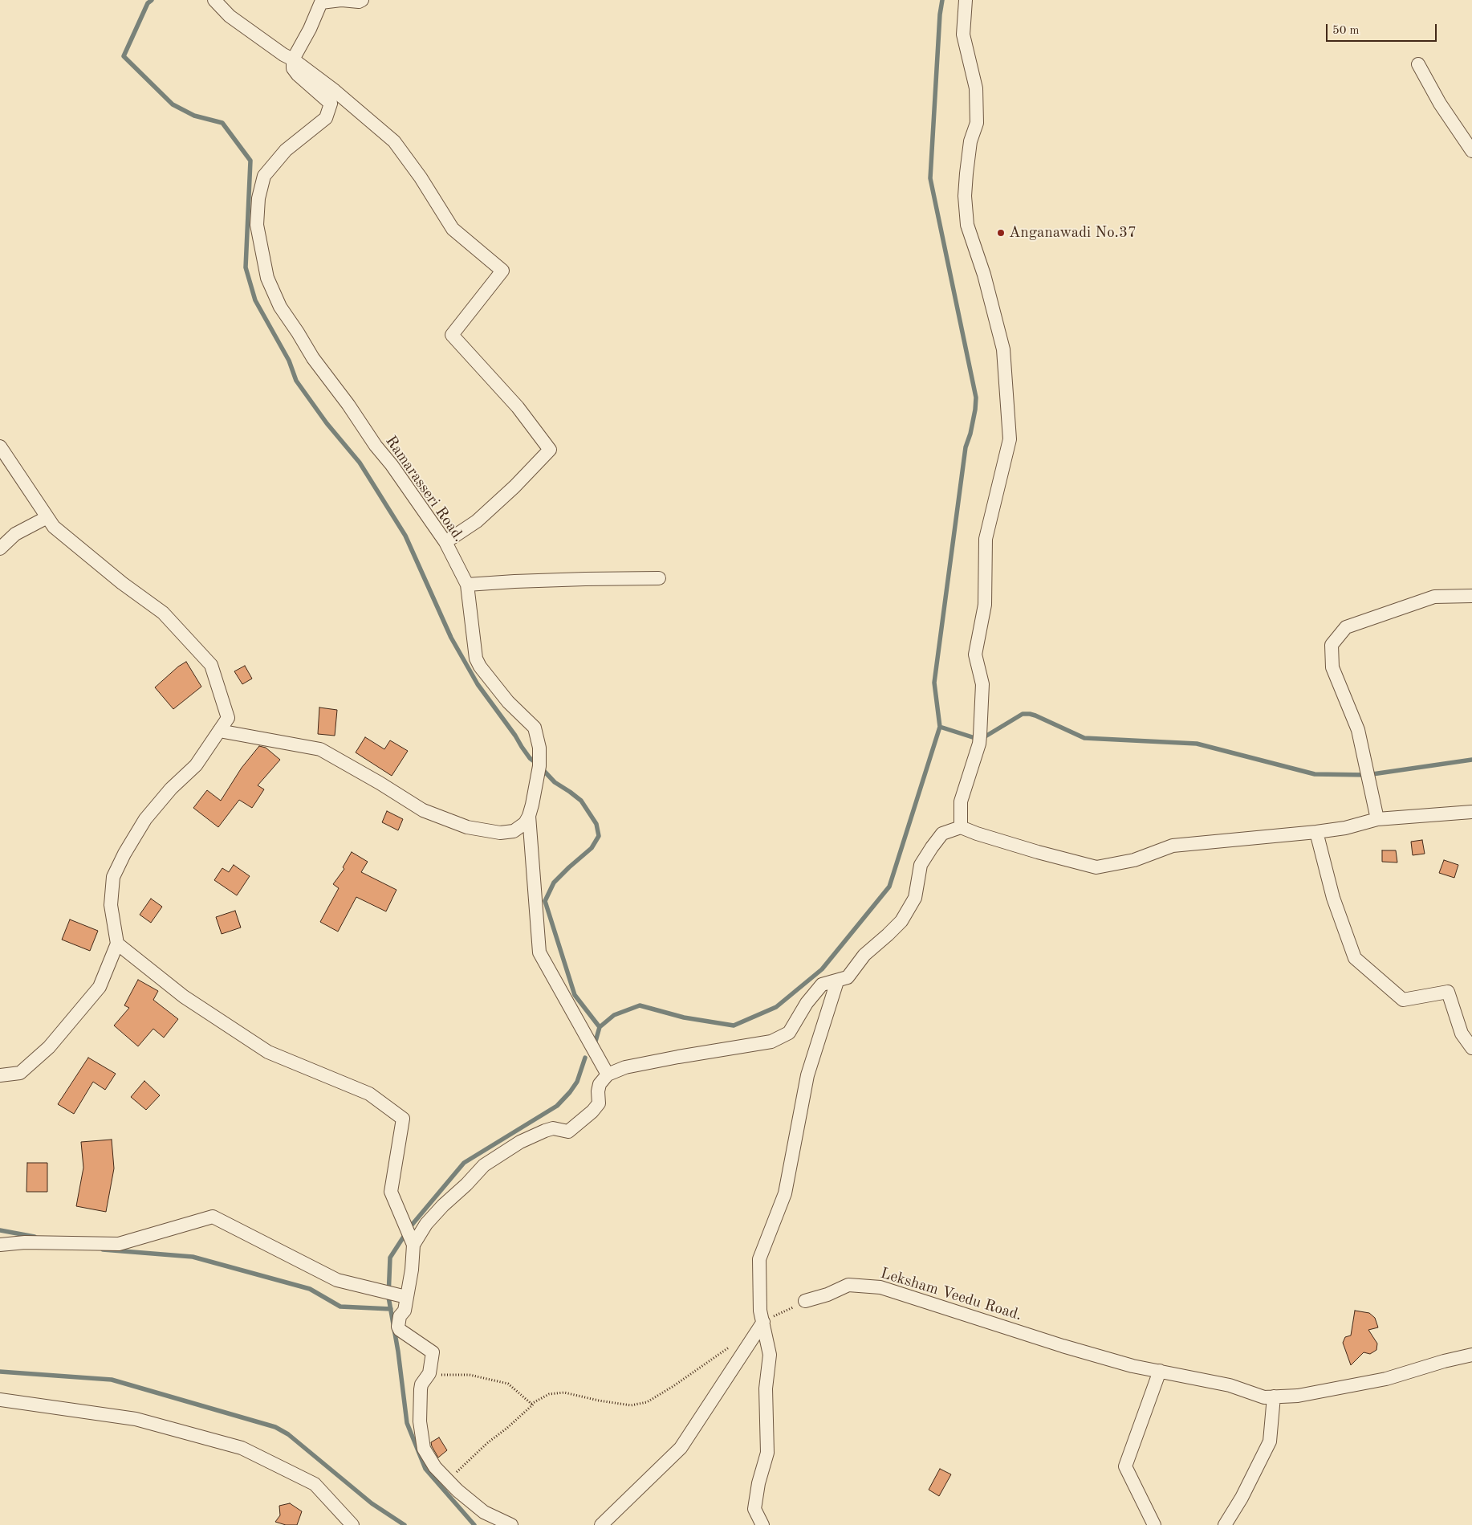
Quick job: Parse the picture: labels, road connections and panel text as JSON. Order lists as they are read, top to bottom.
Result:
{
  "streets": {
    "street": ["Ramarasseri Road.", "Leksham Veedu Road."]
  },
  "places": ["Anganawadi No.37"],
  "scale_bar": "50 m"
}
